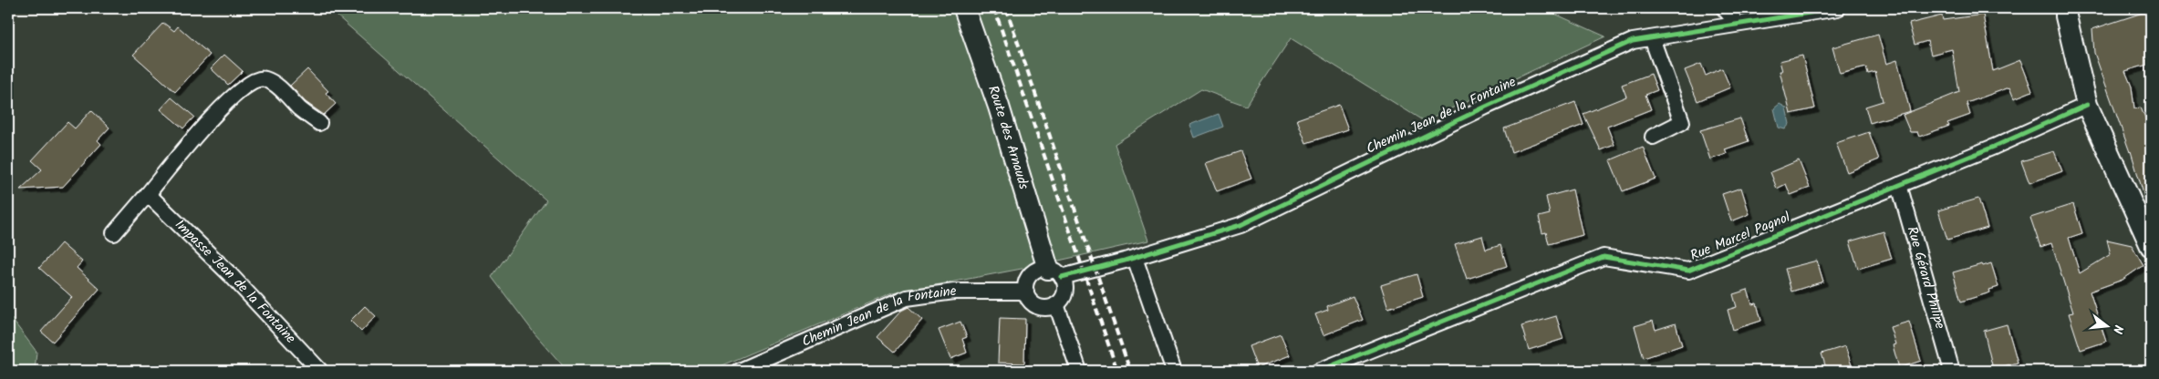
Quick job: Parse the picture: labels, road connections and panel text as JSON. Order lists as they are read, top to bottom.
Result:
{
  "streets": {
    "street": [
      "Chemin Jean de la Fontaine",
      "Route des Arnauds",
      "Rue Marcel Pagnol",
      "Rue Gérard Philipe",
      "Impasse Jean de la Fontaine"
    ]
  },
  "crossings": [
    ["Chemin Jean de la Fontaine", "Route des Arnauds"],
    ["Rue Marcel Pagnol", "Rue Gérard Philipe"]
  ],
  "north": "right"
}
